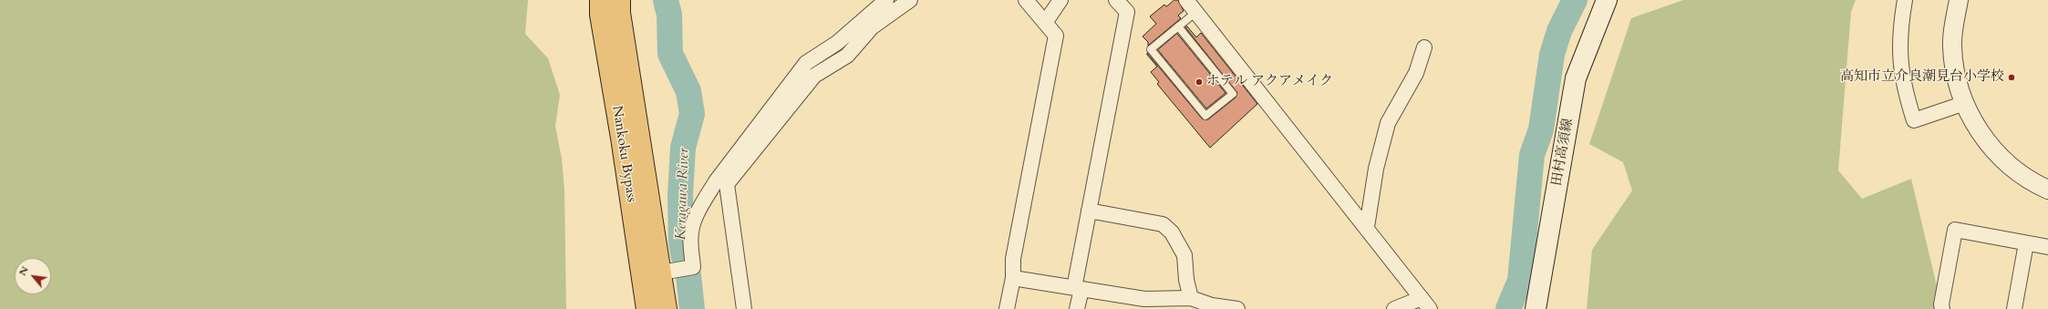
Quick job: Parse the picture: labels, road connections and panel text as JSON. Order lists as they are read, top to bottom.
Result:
{
  "streets": {
    "highway": ["Nankoku Bypass"],
    "main road": ["田村高須線"]
  },
  "water": ["Keragawa River"],
  "places": ["高知市立介良潮見台小学校", "ホテル アクアメイク"],
  "north": "top left"
}
